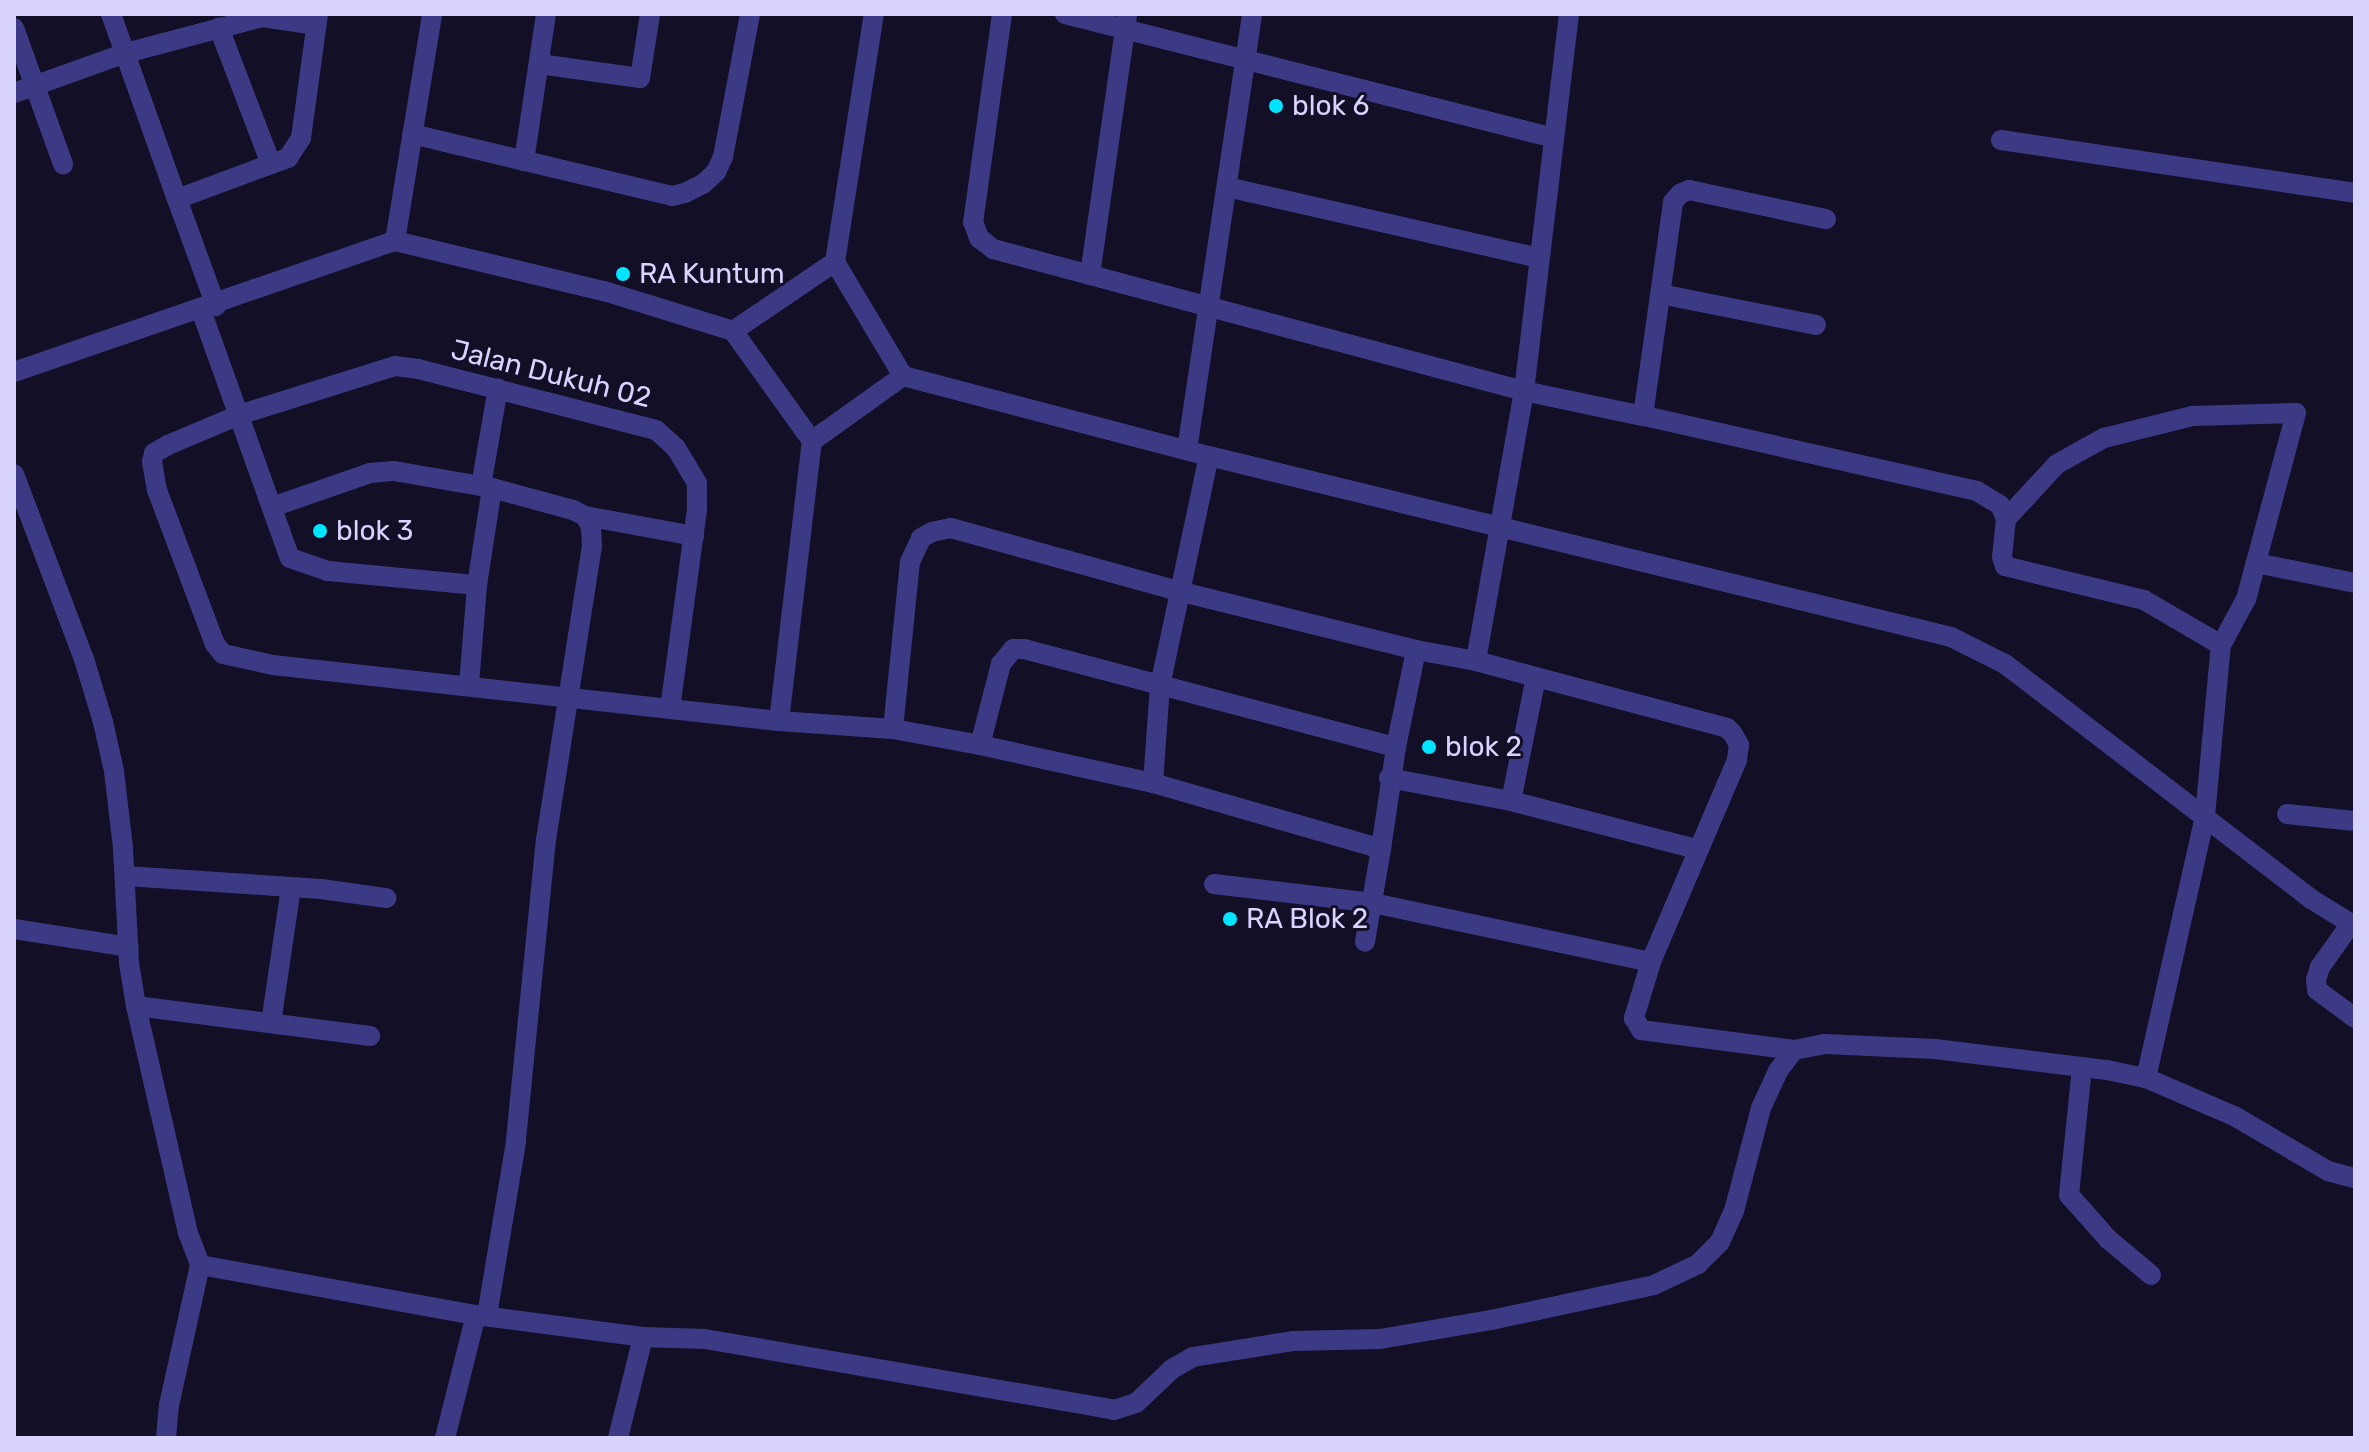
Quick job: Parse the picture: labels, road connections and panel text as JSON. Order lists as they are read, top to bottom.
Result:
{
  "streets": {
    "street": ["Jalan Dukuh 02"]
  },
  "places": [
    "blok 6",
    "RA Kuntum",
    "blok 3",
    "blok 2",
    "RA Blok 2"
  ]
}
